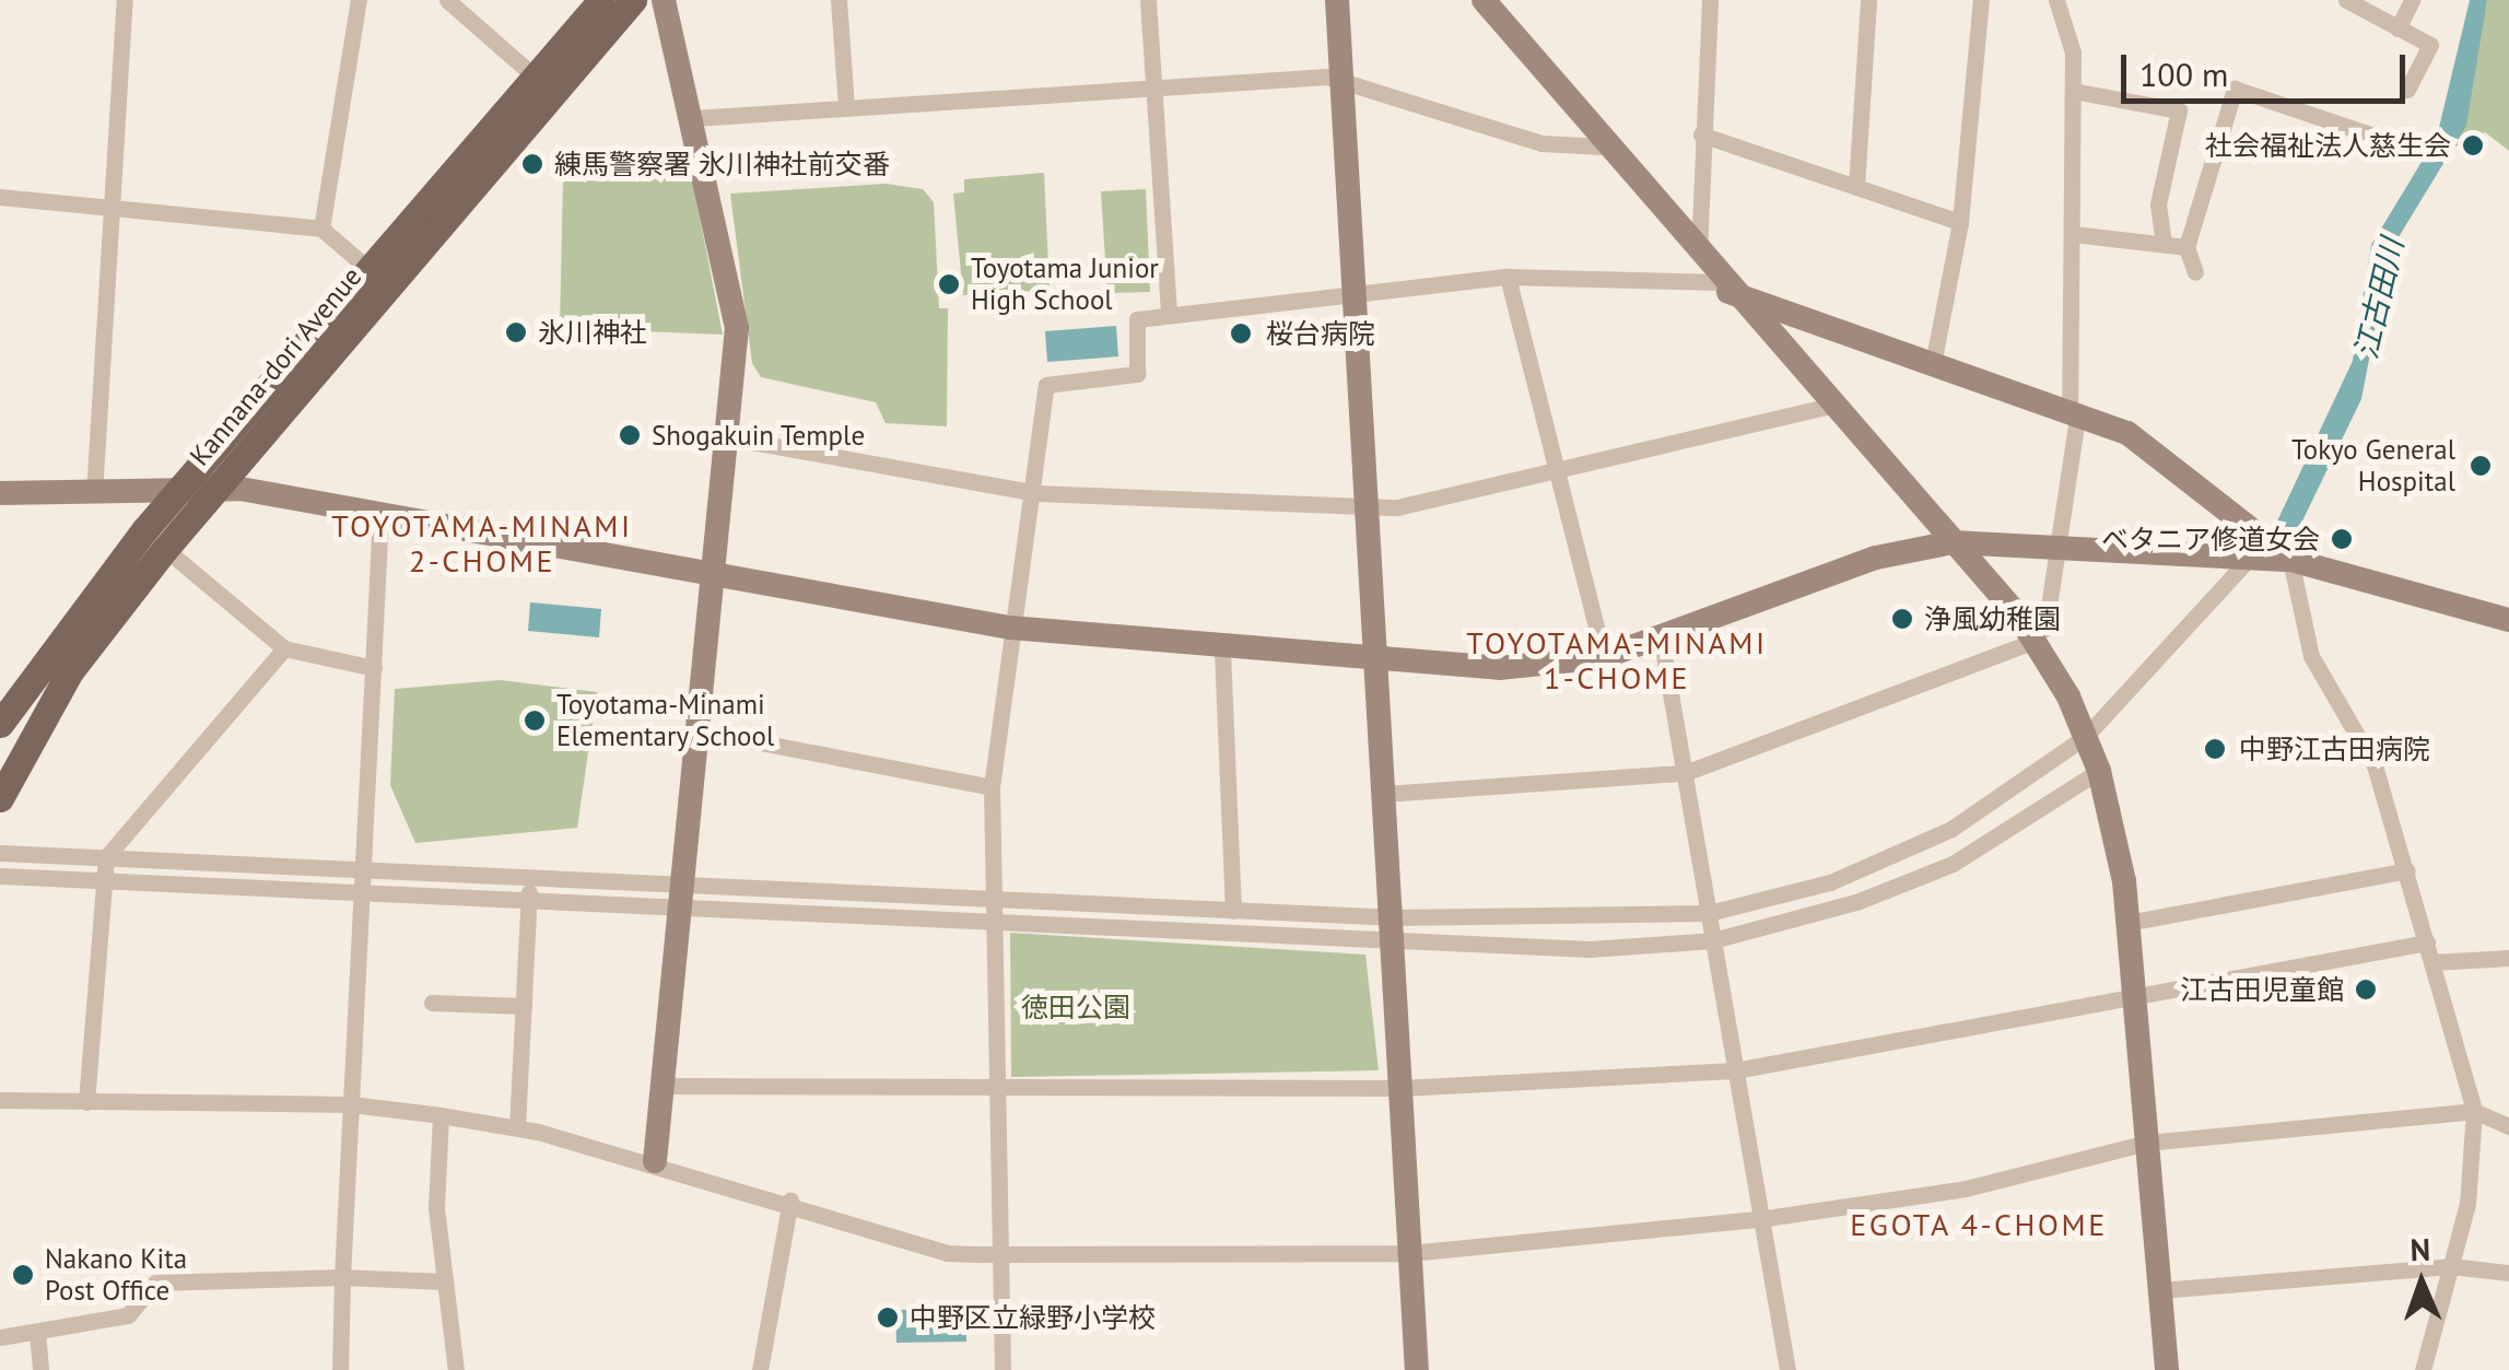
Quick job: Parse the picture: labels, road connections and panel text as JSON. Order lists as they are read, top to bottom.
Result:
{
  "streets": {
    "main road": ["Kannana-dori Avenue"]
  },
  "districts": ["TOYOTAMA-MINAMI 2-CHOME", "TOYOTAMA-MINAMI 1-CHOME", "EGOTA 4-CHOME"],
  "water": ["江古田川"],
  "parks": ["徳田公園"],
  "places": [
    "社会福祉法人慈生会",
    "練馬警察署 氷川神社前交番",
    "Toyotama Junior High School",
    "氷川神社",
    "桜台病院",
    "Shogakuin Temple",
    "Tokyo General Hospital",
    "ベタニア修道女会",
    "浄風幼稚園",
    "Toyotama-Minami Elementary School",
    "中野江古田病院",
    "江古田児童館",
    "Nakano Kita Post Office",
    "中野区立緑野小学校"
  ],
  "scale_bar": "100 m",
  "north": "top"
}
